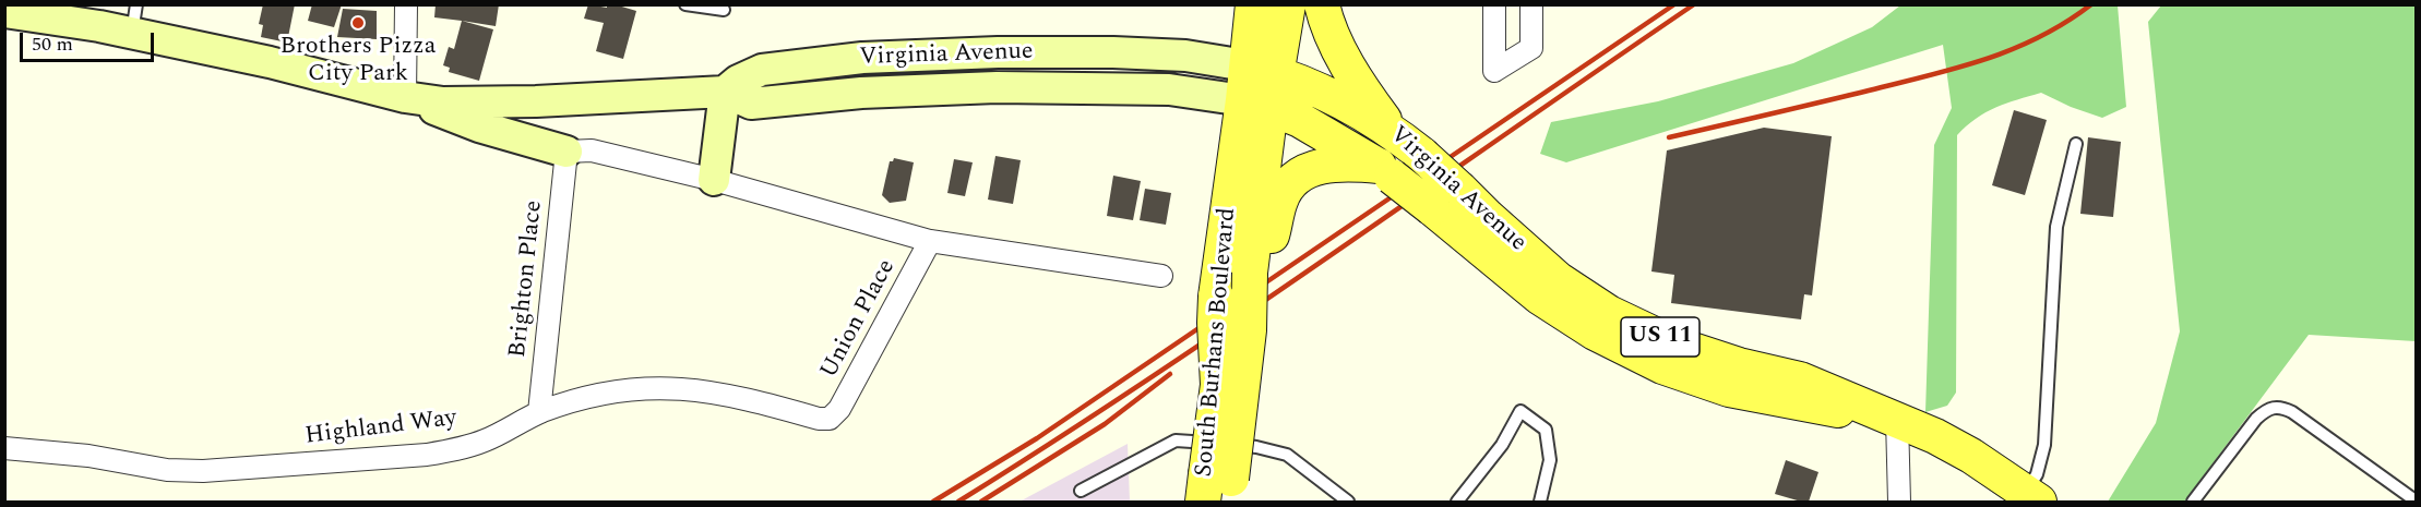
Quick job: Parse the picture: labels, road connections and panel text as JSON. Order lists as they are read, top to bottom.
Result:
{
  "streets": {
    "main road": ["Virginia Avenue", "US 11", "South Burhans Boulevard"],
    "street": ["Brighton Place", "Union Place", "Highland Way"]
  },
  "crossings": [
    ["Virginia Avenue", "South Burhans Boulevard"],
    ["Brighton Place", "Highland Way"],
    ["Union Place", "Highland Way"]
  ],
  "places": ["Brothers Pizza City Park"],
  "scale_bar": "50 m"
}
